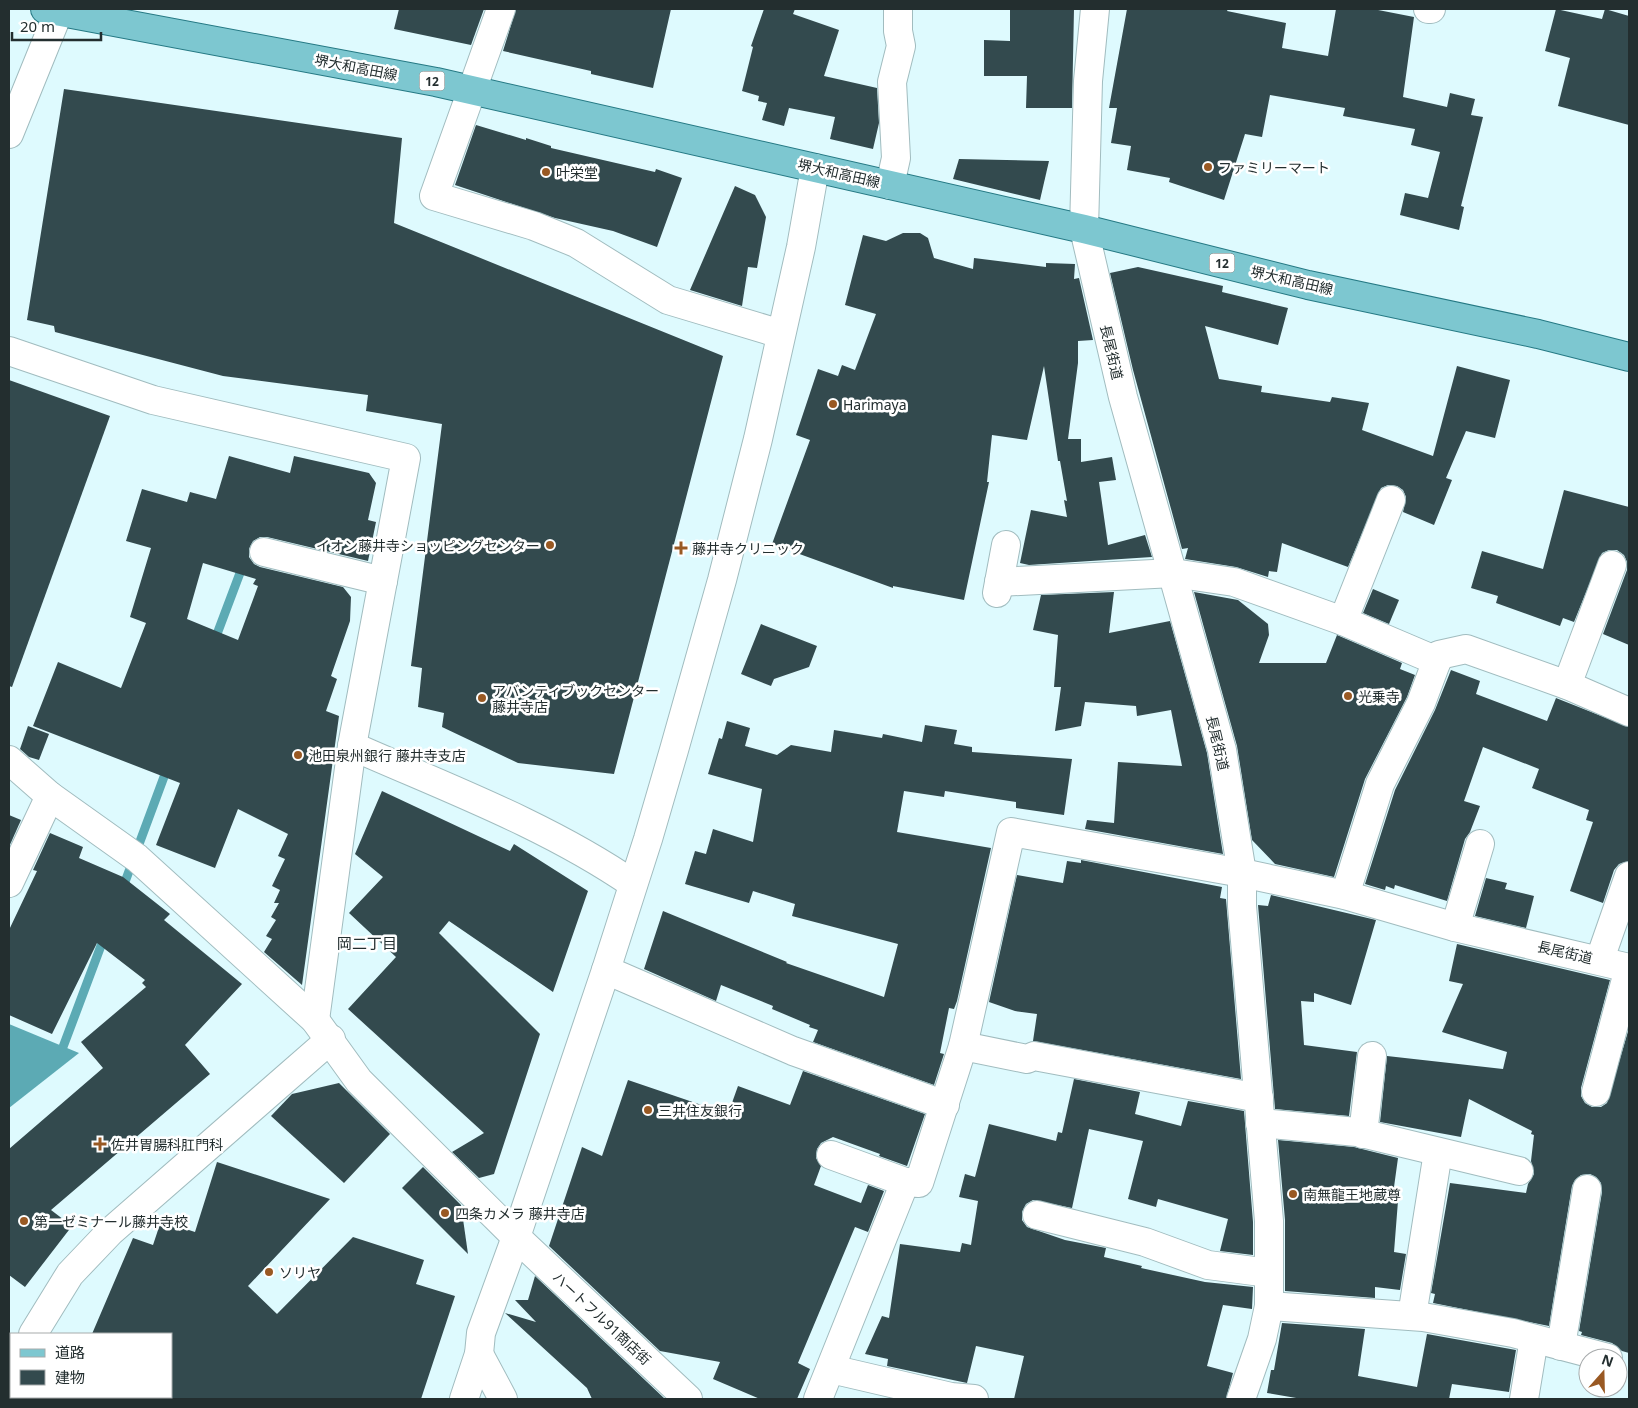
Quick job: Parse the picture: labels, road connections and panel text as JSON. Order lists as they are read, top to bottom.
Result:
{
  "streets": {
    "main road": ["堺大和高田線", "12"],
    "street": ["長尾街道", "ハートフル91商店街"]
  },
  "crossings": [
    ["堺大和高田線", "長尾街道"]
  ],
  "districts": ["岡二丁目"],
  "places": {
    "other": [
      "ファミリーマート",
      "叶栄堂",
      "Harimaya",
      "イオン藤井寺ショッピングセンター",
      "光乗寺",
      "アバンティブックセンター 藤井寺店",
      "池田泉州銀行 藤井寺支店",
      "三井住友銀行",
      "南無龍王地蔵尊",
      "四条カメラ 藤井寺店",
      "第一ゼミナール藤井寺校",
      "ソリヤ"
    ],
    "health": ["藤井寺クリニック", "佐井胃腸科肛門科"]
  },
  "legend": ["道路", "建物"],
  "scale_bar": "20 m",
  "north": "top"
}
